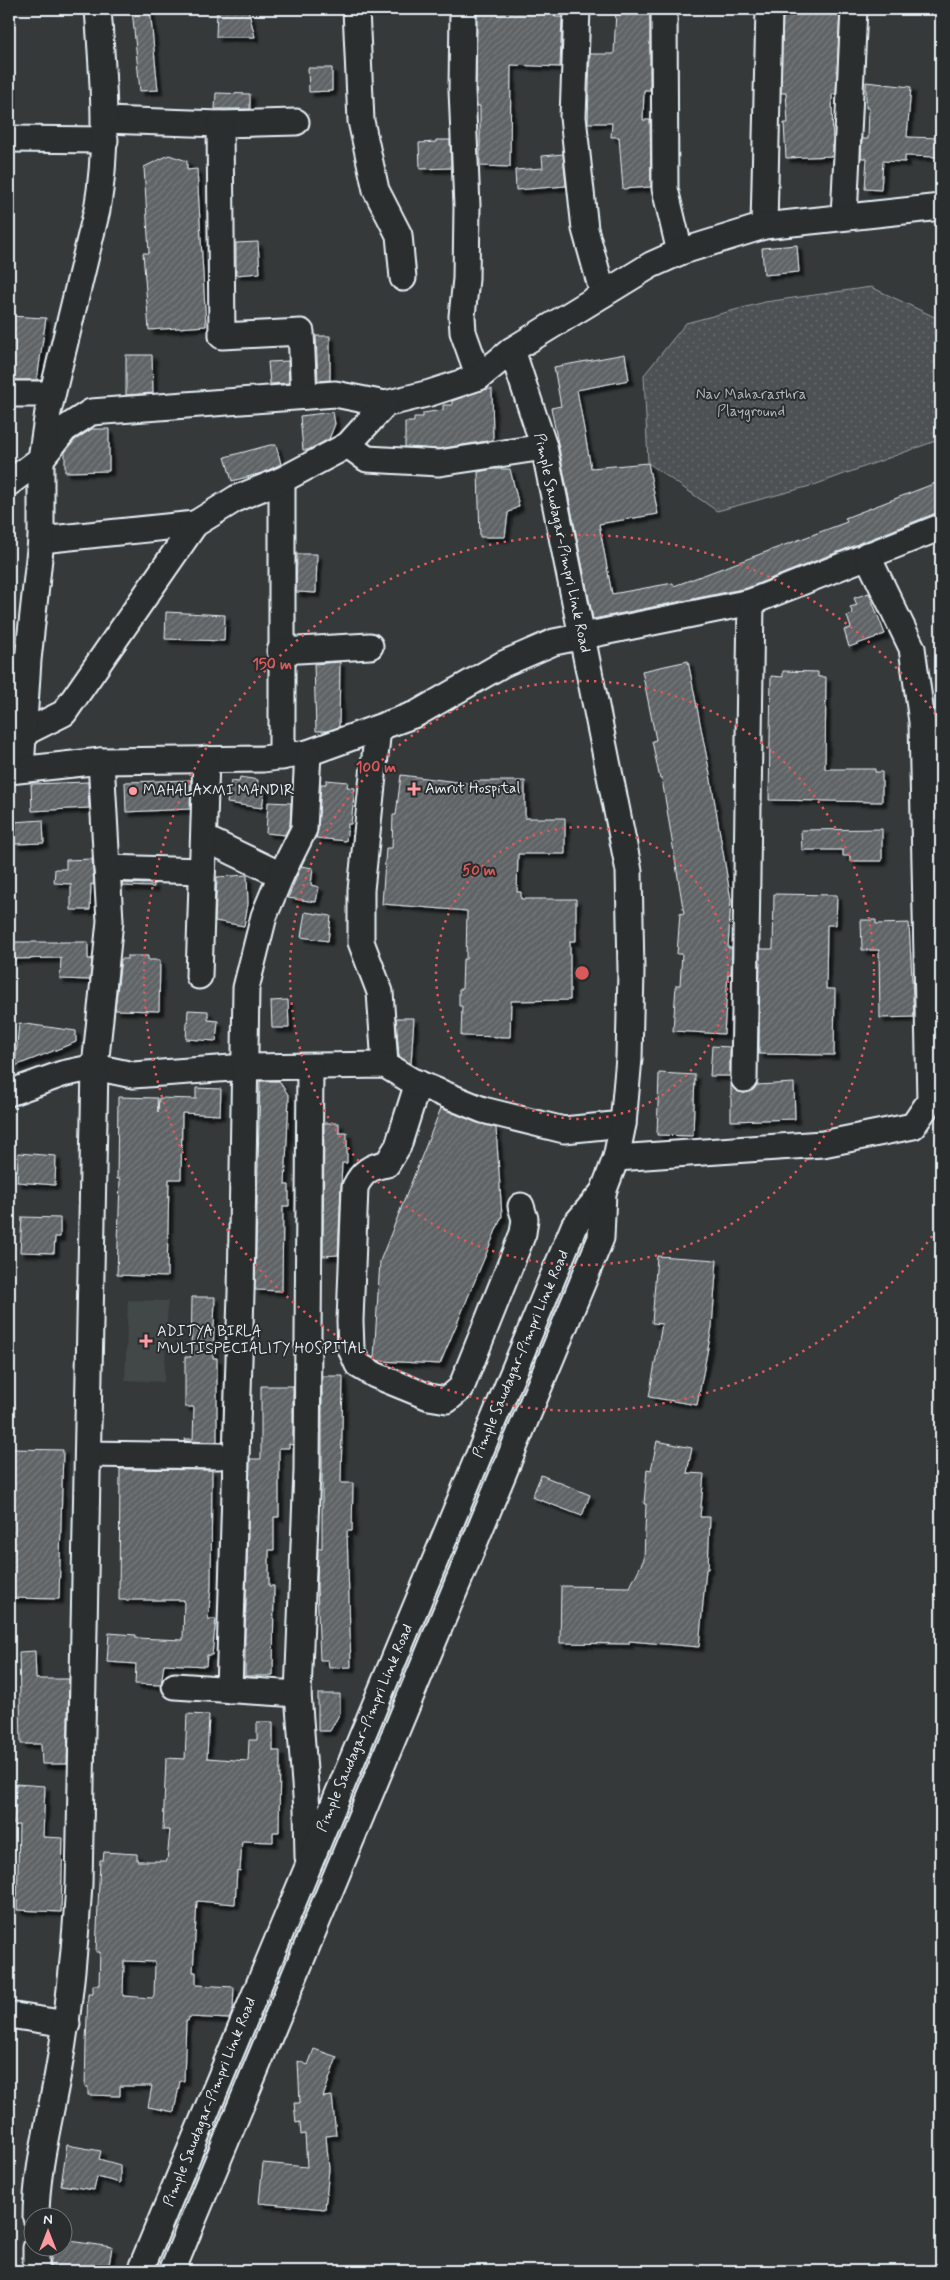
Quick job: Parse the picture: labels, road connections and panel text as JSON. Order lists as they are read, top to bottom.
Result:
{
  "streets": {
    "street": ["Pimple Saudagar-Pimpri Link Road"]
  },
  "parks": ["Nav Maharasthra Playground"],
  "places": {
    "health": ["Amrut Hospital", "ADITYA BIRLA MULTISPECIALITY HOSPITAL"],
    "other": ["MAHALAXMI MANDIR"]
  },
  "north": "top",
  "rings": ["150 m", "100 m", "50 m"]
}
